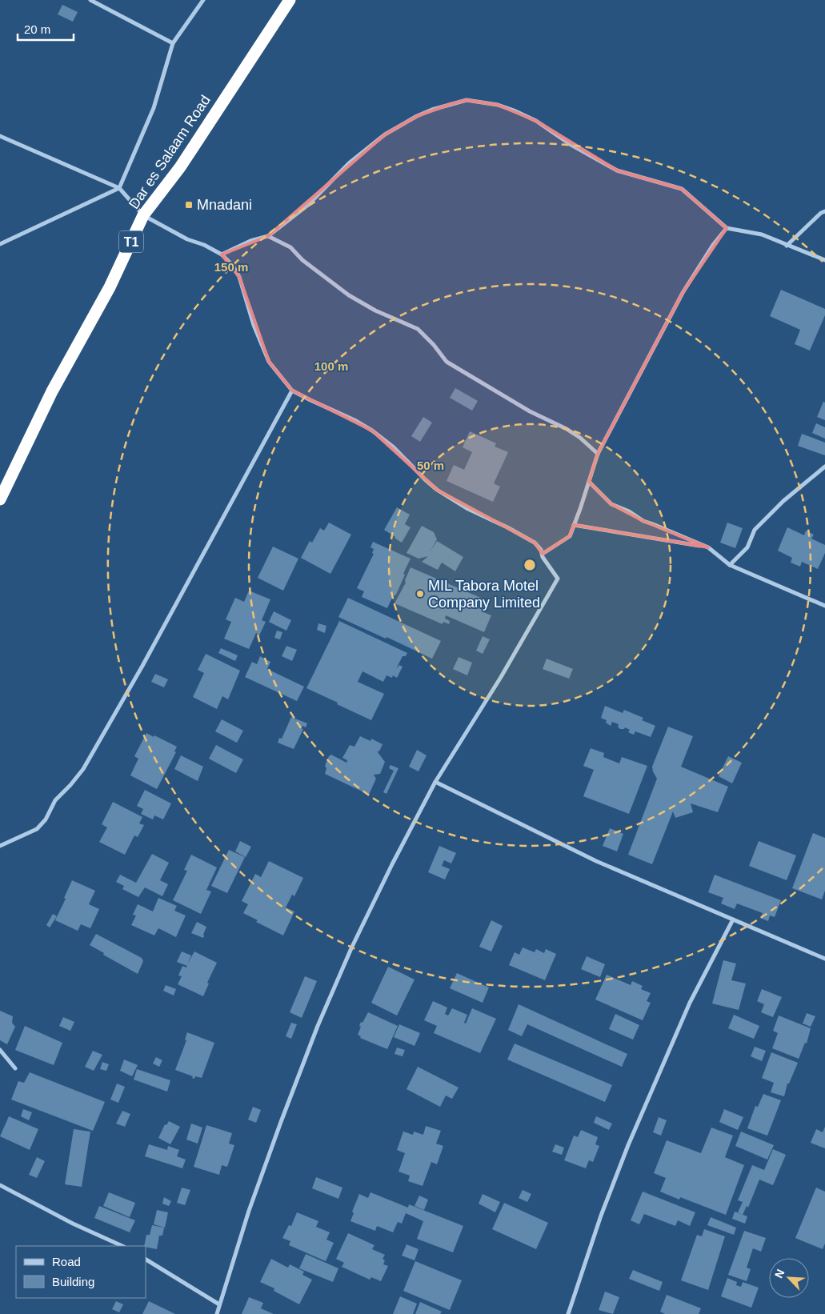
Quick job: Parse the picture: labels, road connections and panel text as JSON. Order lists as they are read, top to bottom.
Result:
{
  "streets": {
    "highway": ["Dar es Salaam Road", "T1"]
  },
  "places": {
    "transit": ["Mnadani"],
    "other": ["MIL Tabora Motel Company Limited"]
  },
  "legend": ["Road", "Building"],
  "scale_bar": "20 m",
  "north": "top left",
  "rings": ["150 m", "100 m", "50 m"]
}
